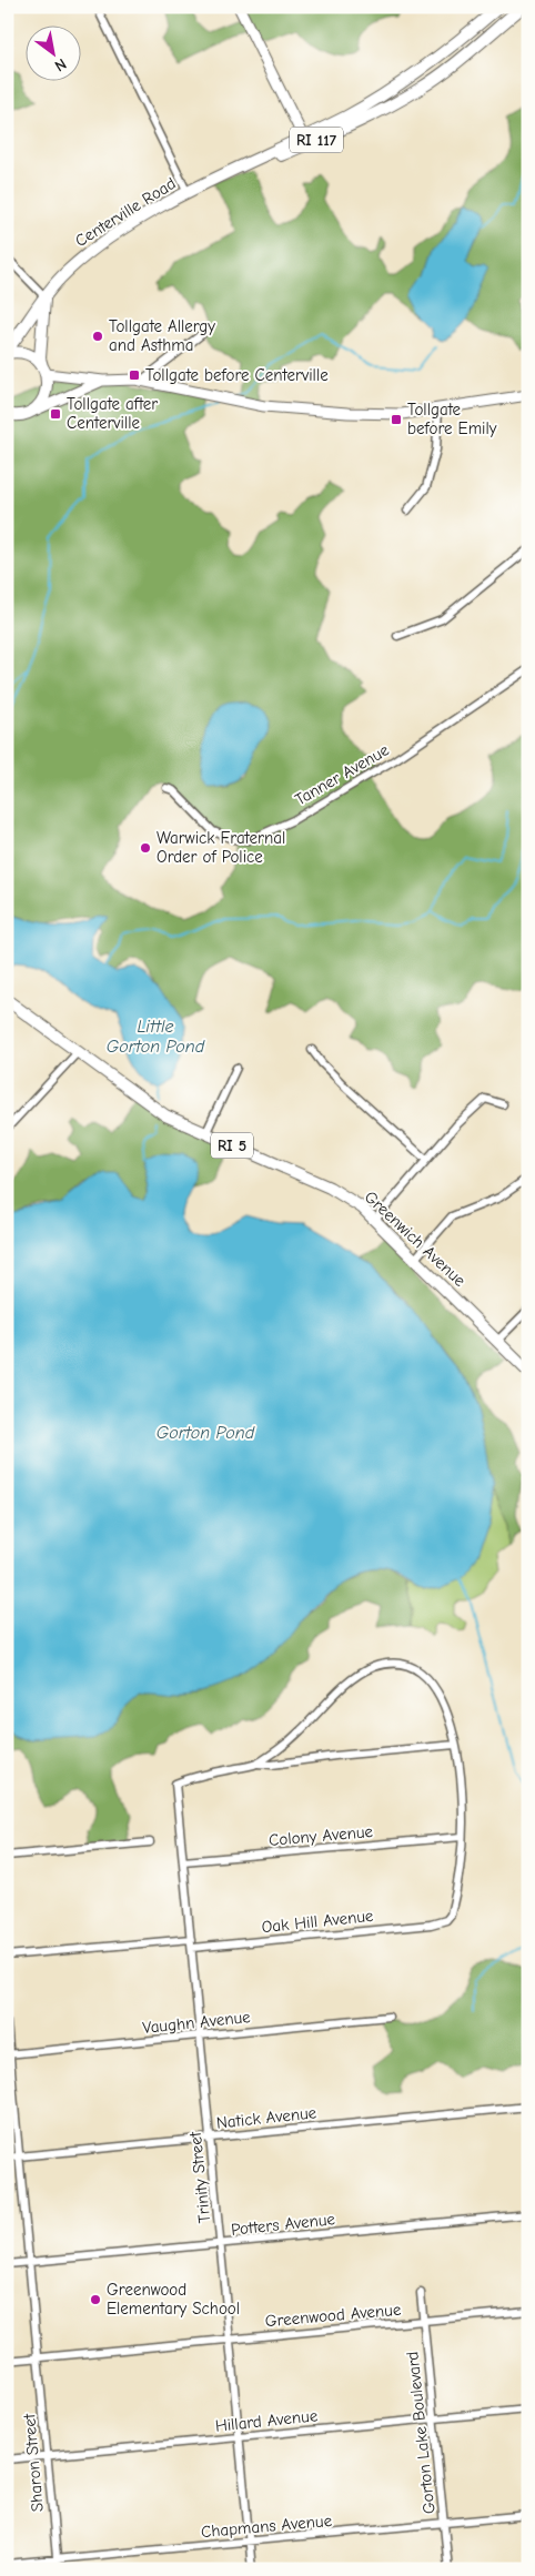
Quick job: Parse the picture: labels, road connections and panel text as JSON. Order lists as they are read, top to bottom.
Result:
{
  "streets": {
    "main road": [
      "RI 117",
      "Centerville Road",
      "RI 5",
      "Greenwich Avenue"
    ],
    "street": [
      "Tanner Avenue",
      "Colony Avenue",
      "Oak Hill Avenue",
      "Vaughn Avenue",
      "Natick Avenue",
      "Trinity Street",
      "Potters Avenue",
      "Greenwood Avenue",
      "Hillard Avenue",
      "Gorton Lake Boulevard",
      "Sharon Street",
      "Chapmans Avenue"
    ]
  },
  "crossings": [
    ["Colony Avenue", "Oak Hill Avenue"],
    ["Colony Avenue", "Trinity Street"],
    ["Oak Hill Avenue", "Trinity Street"],
    ["Vaughn Avenue", "Trinity Street"],
    ["Vaughn Avenue", "Sharon Street"],
    ["Natick Avenue", "Trinity Street"],
    ["Natick Avenue", "Sharon Street"],
    ["Trinity Street", "Potters Avenue"],
    ["Trinity Street", "Greenwood Avenue"],
    ["Trinity Street", "Hillard Avenue"],
    ["Trinity Street", "Chapmans Avenue"],
    ["Potters Avenue", "Sharon Street"],
    ["Greenwood Avenue", "Gorton Lake Boulevard"],
    ["Greenwood Avenue", "Sharon Street"],
    ["Hillard Avenue", "Gorton Lake Boulevard"],
    ["Hillard Avenue", "Sharon Street"],
    ["Gorton Lake Boulevard", "Chapmans Avenue"],
    ["Sharon Street", "Chapmans Avenue"]
  ],
  "water": ["Little Gorton Pond", "Gorton Pond"],
  "places": {
    "other": ["Tollgate Allergy and Asthma", "Warwick Fraternal Order of Police", "Greenwood Elementary School"],
    "transit": ["Tollgate before Centerville", "Tollgate after Centerville", "Tollgate before Emily"]
  },
  "north": "bottom right"
}
